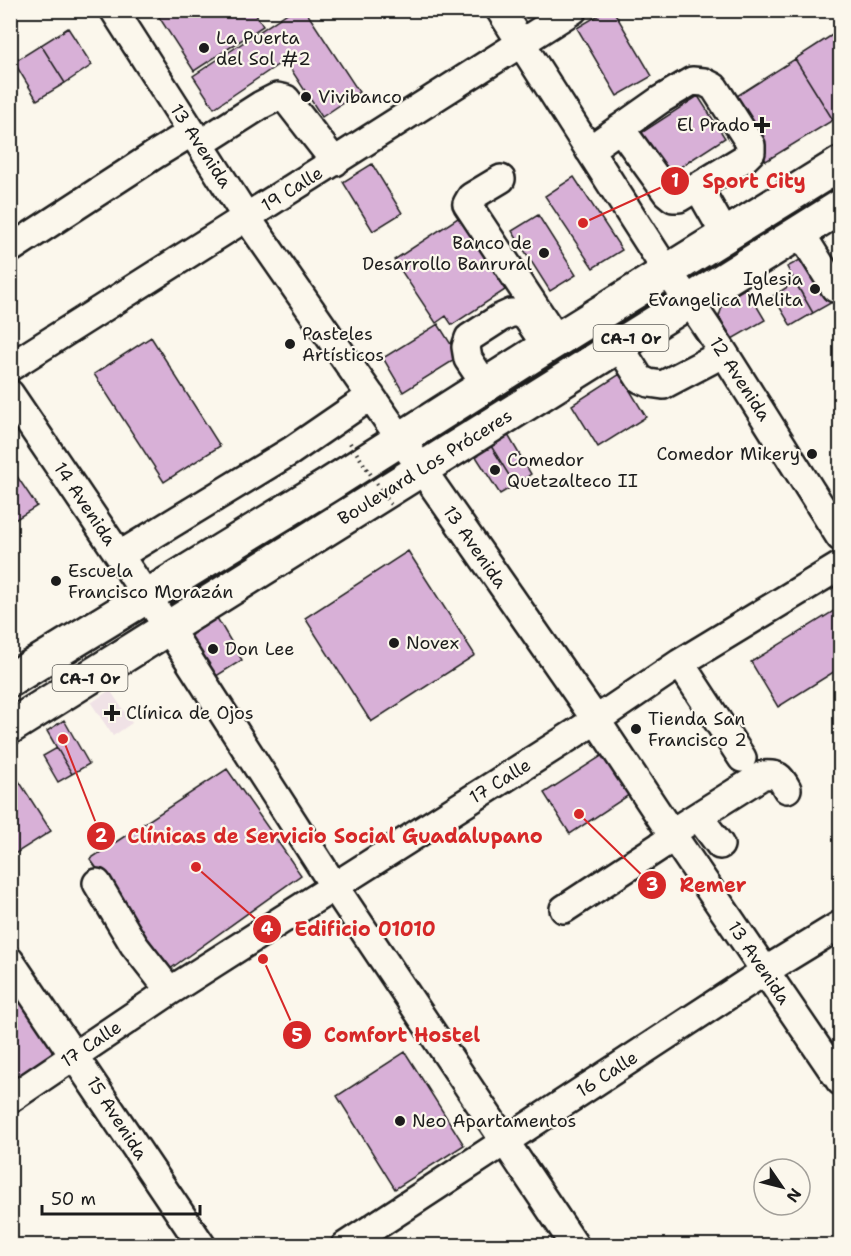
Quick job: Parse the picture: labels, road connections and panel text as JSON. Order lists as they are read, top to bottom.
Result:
{
  "streets": {
    "highway": ["CA-1 Or", "Boulevard Los Próceres"],
    "street": [
      "13 Avenida",
      "19 Calle",
      "12 Avenida",
      "14 Avenida",
      "17 Calle",
      "16 Calle",
      "15 Avenida"
    ]
  },
  "crossings": [
    ["13 Avenida", "19 Calle"],
    ["13 Avenida", "Boulevard Los Próceres"],
    ["13 Avenida", "17 Calle"],
    ["13 Avenida", "16 Calle"],
    ["19 Calle", "12 Avenida"],
    ["12 Avenida", "Boulevard Los Próceres"],
    ["Boulevard Los Próceres", "14 Avenida"],
    ["14 Avenida", "17 Calle"],
    ["14 Avenida", "16 Calle"],
    ["17 Calle", "15 Avenida"]
  ],
  "places": {
    "other": [
      "La Puerta del Sol #2",
      "Vivibanco",
      "Sport City",
      "Banco de Desarrollo Banrural",
      "Iglesia Evangelica Melita",
      "Pasteles Artísticos",
      "Comedor Mikery",
      "Comedor Quetzalteco II",
      "Escuela Francisco Morazán",
      "Novex",
      "Don Lee",
      "Tienda San Francisco 2",
      "Clínicas de Servicio Social Guadalupano",
      "Remer",
      "Edificio 01010",
      "Comfort Hostel",
      "Neo Apartamentos"
    ],
    "health": ["El Prado", "Clínica de Ojos"]
  },
  "scale_bar": "50 m",
  "north": "bottom right"
}
